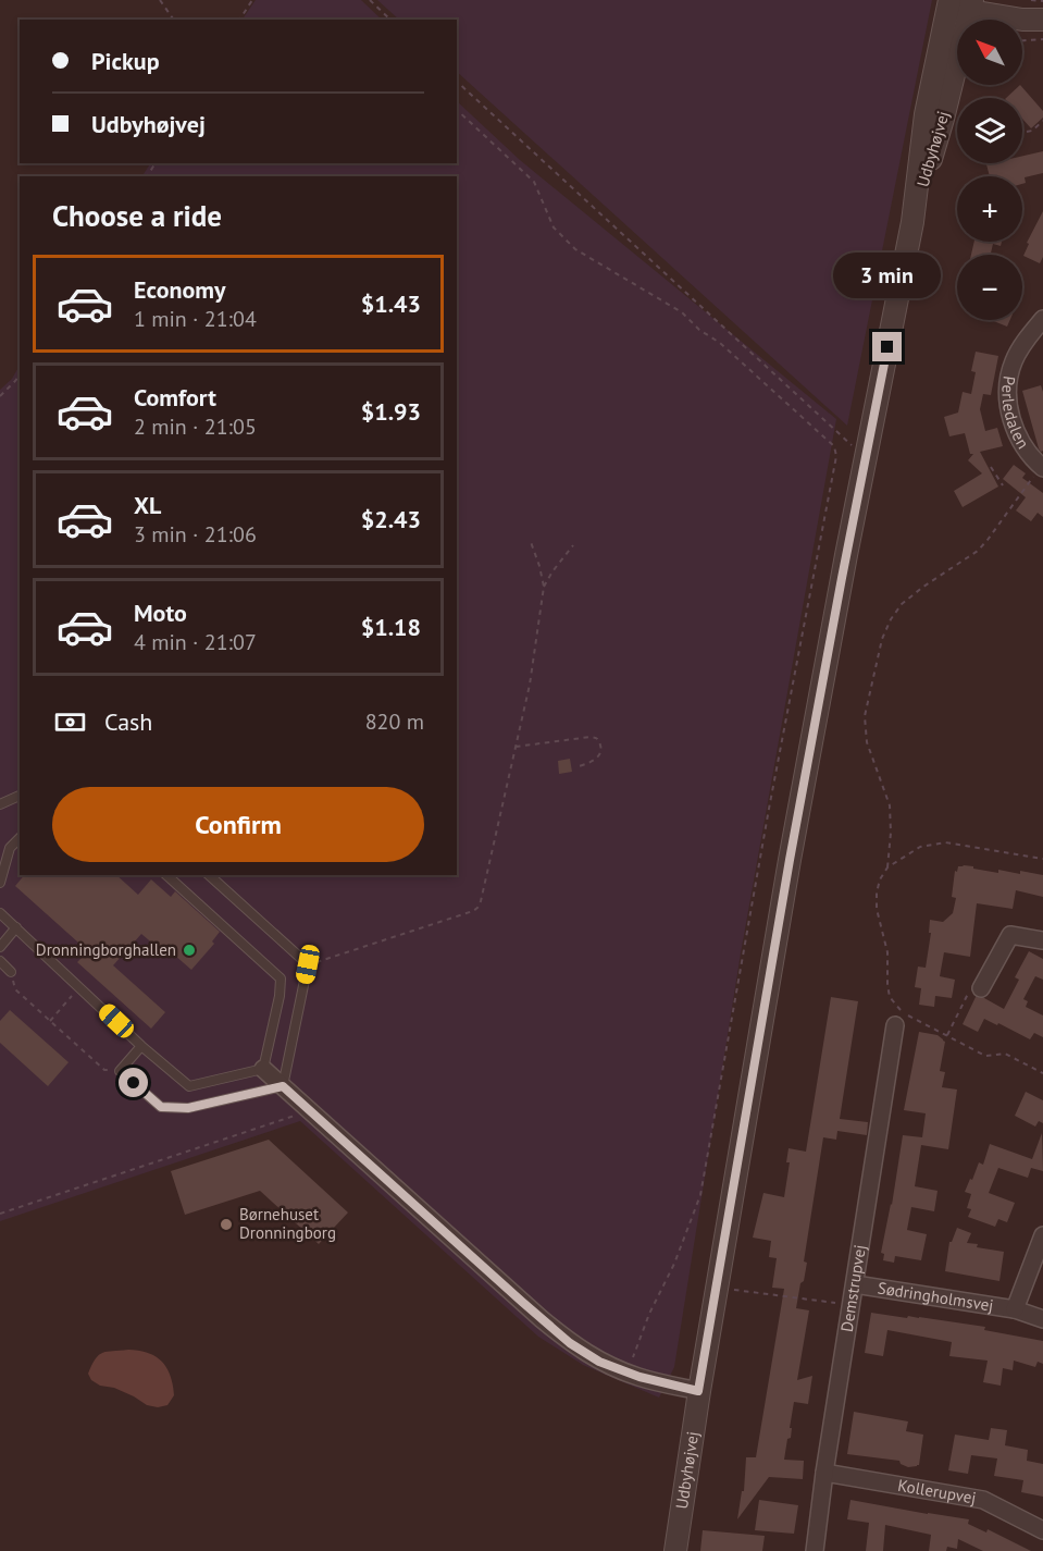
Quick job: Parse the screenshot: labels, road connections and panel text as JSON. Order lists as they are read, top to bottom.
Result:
{
  "streets": {
    "street": [
      "Udbyhøjvej",
      "Perledalen",
      "Demstrupvej",
      "Sødringholmsvej",
      "Kollerupvej"
    ]
  },
  "crossings": [
    ["Demstrupvej", "Sødringholmsvej"],
    ["Demstrupvej", "Kollerupvej"]
  ],
  "places": ["Dronningborghallen", "Børnehuset Dronningborg"],
  "north": "top left",
  "page": {
    "map_buttons": ["+", "−"],
    "banner": ["Pickup", "Udbyhøjvej"],
    "heading": "Choose a ride",
    "bubble": "3 min",
    "list": [
      {
        "name": "Economy",
        "note": "1 min · 21:04",
        "value": "$1.43"
      },
      {
        "name": "Comfort",
        "note": "2 min · 21:05",
        "value": "$1.93"
      },
      {
        "name": "XL",
        "note": "3 min · 21:06",
        "value": "$2.43"
      },
      {
        "name": "Moto",
        "note": "4 min · 21:07",
        "value": "$1.18"
      }
    ],
    "pay": ["Cash", "820 m"],
    "buttons": "Confirm"
  }
}
